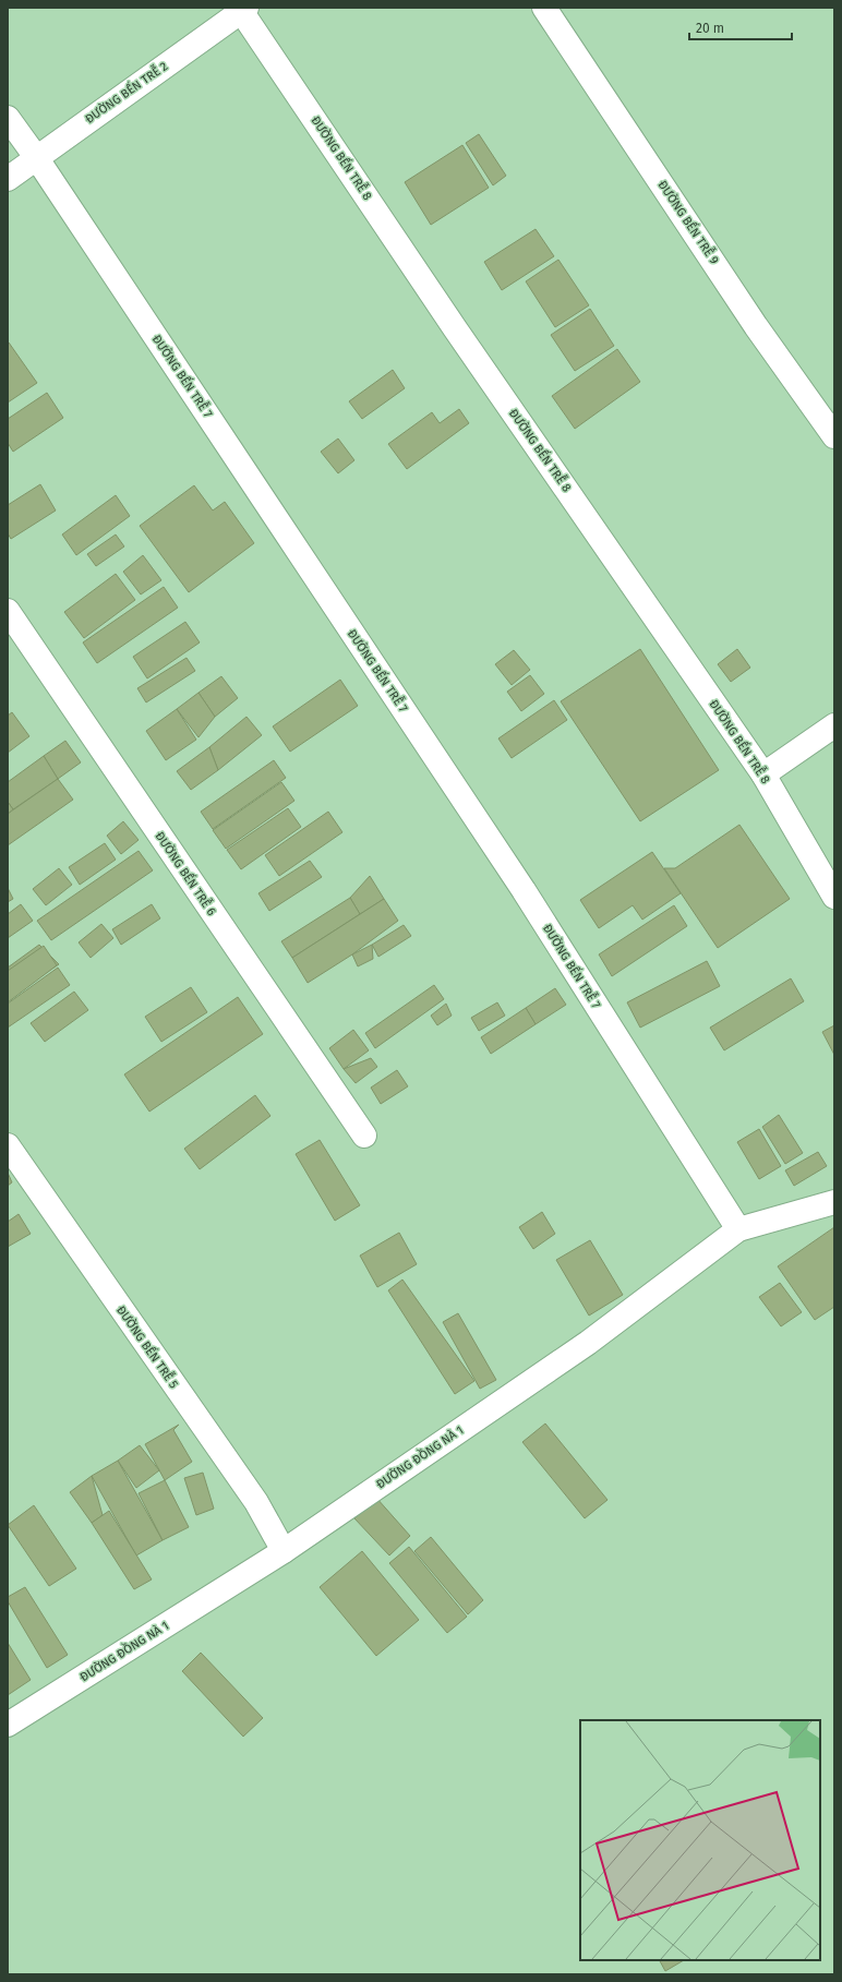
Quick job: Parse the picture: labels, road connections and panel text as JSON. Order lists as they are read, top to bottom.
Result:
{
  "streets": {
    "street": [
      "ĐƯỜNG BẾN TRỄ 2",
      "ĐƯỜNG BẾN TRỄ 8",
      "ĐƯỜNG BẾN TRỄ 9",
      "ĐƯỜNG BẾN TRỄ 7",
      "ĐƯỜNG BẾN TRỄ 6",
      "ĐƯỜNG BẾN TRỄ 5",
      "ĐƯỜNG ĐỒNG NÀ 1"
    ]
  },
  "crossings": [
    ["ĐƯỜNG BẾN TRỄ 2", "ĐƯỜNG BẾN TRỄ 8"],
    ["ĐƯỜNG BẾN TRỄ 2", "ĐƯỜNG BẾN TRỄ 7"],
    ["ĐƯỜNG BẾN TRỄ 7", "ĐƯỜNG ĐỒNG NÀ 1"],
    ["ĐƯỜNG BẾN TRỄ 5", "ĐƯỜNG ĐỒNG NÀ 1"]
  ],
  "scale_bar": "20 m"
}
